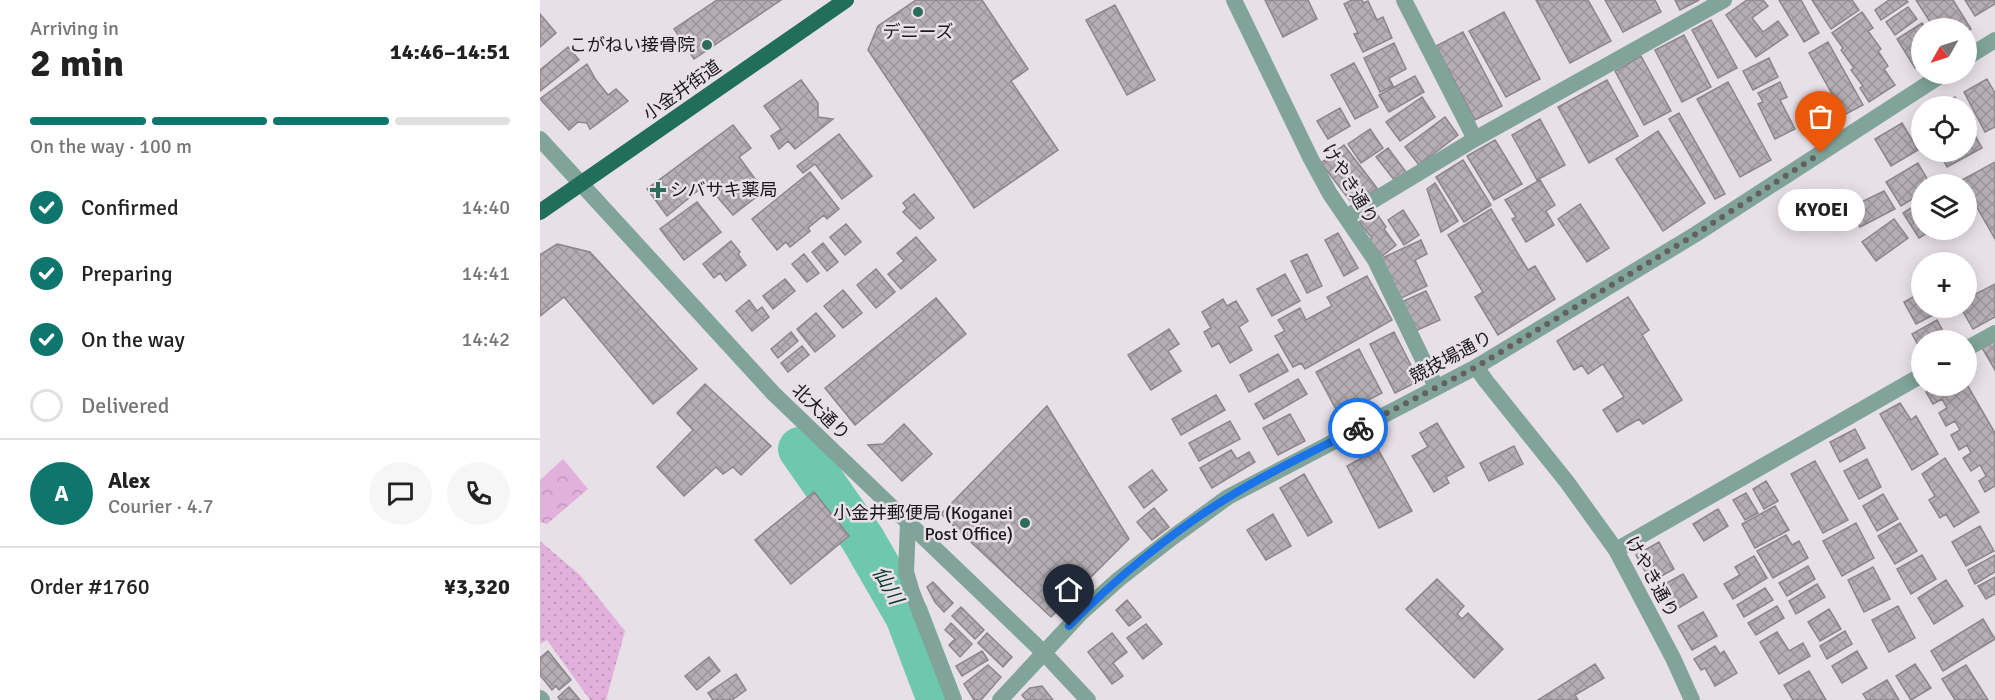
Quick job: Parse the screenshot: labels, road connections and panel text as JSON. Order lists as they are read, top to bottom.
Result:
{
  "streets": {
    "main road": ["小金井街道"],
    "street": ["けやき通り", "競技場通り", "北大通り"]
  },
  "crossings": [
    ["小金井街道", "北大通り"],
    ["けやき通り", "競技場通り"],
    ["競技場通り", "北大通り"]
  ],
  "water": ["仙川"],
  "places": {
    "other": [
      "デニーズ",
      "こがねい接骨院",
      "KYOEI",
      "小金井郵便局 (Koganei Post Office)"
    ],
    "health": ["シバサキ薬局"]
  },
  "north": "bottom left",
  "page": {
    "heading": ["2 min", "Arriving in", "14:46–14:51"],
    "panel": [
      "Alex",
      "Courier · 4.7",
      "Order #1760",
      "¥3,320"
    ],
    "map_buttons": ["+", "−"],
    "bar": "On the way · 100 m",
    "list": [
      ["Confirmed", "14:40"],
      ["Preparing", "14:41"],
      ["On the way", "14:42"],
      "Delivered"
    ],
    "bubble": "KYOEI",
    "round": "A"
  }
}
